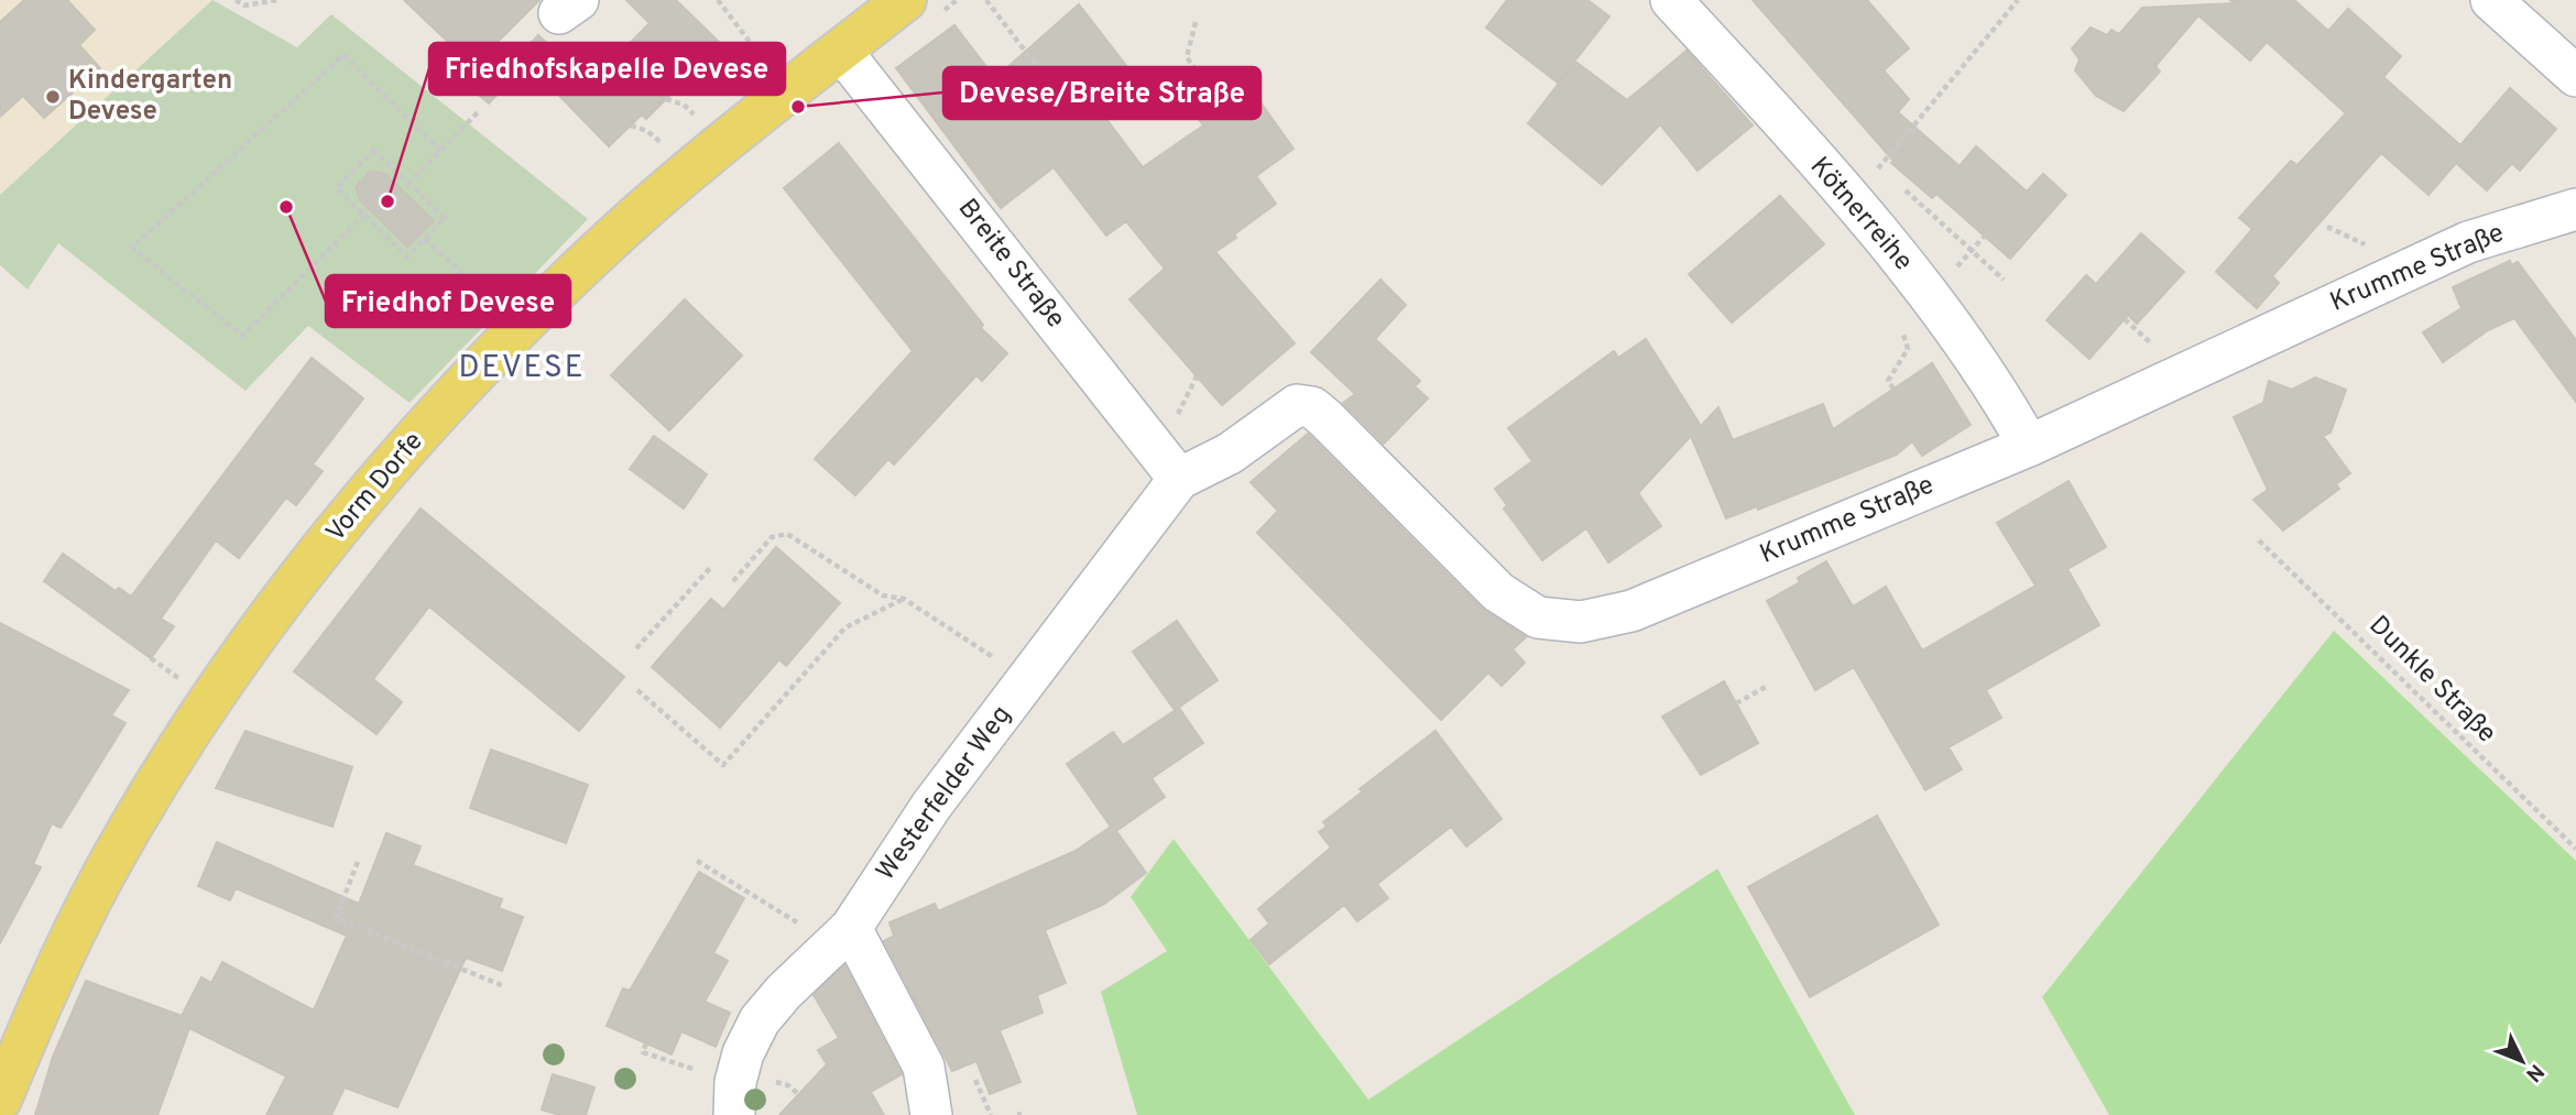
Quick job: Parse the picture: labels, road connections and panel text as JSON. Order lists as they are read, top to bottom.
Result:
{
  "streets": {
    "main road": ["Vorm Dorfe"],
    "street": [
      "Kötnerreihe",
      "Breite Straße",
      "Krumme Straße",
      "Westerfelder Weg"
    ],
    "path": ["Dunkle Straße"]
  },
  "crossings": [
    ["Kötnerreihe", "Krumme Straße"],
    ["Breite Straße", "Krumme Straße"],
    ["Breite Straße", "Vorm Dorfe"],
    ["Breite Straße", "Westerfelder Weg"],
    ["Krumme Straße", "Westerfelder Weg"]
  ],
  "districts": ["DEVESE"],
  "places": [
    "Kindergarten Devese",
    "Devese/Breite Straße",
    "Friedhofskapelle Devese",
    "Friedhof Devese"
  ],
  "north": "bottom right"
}
